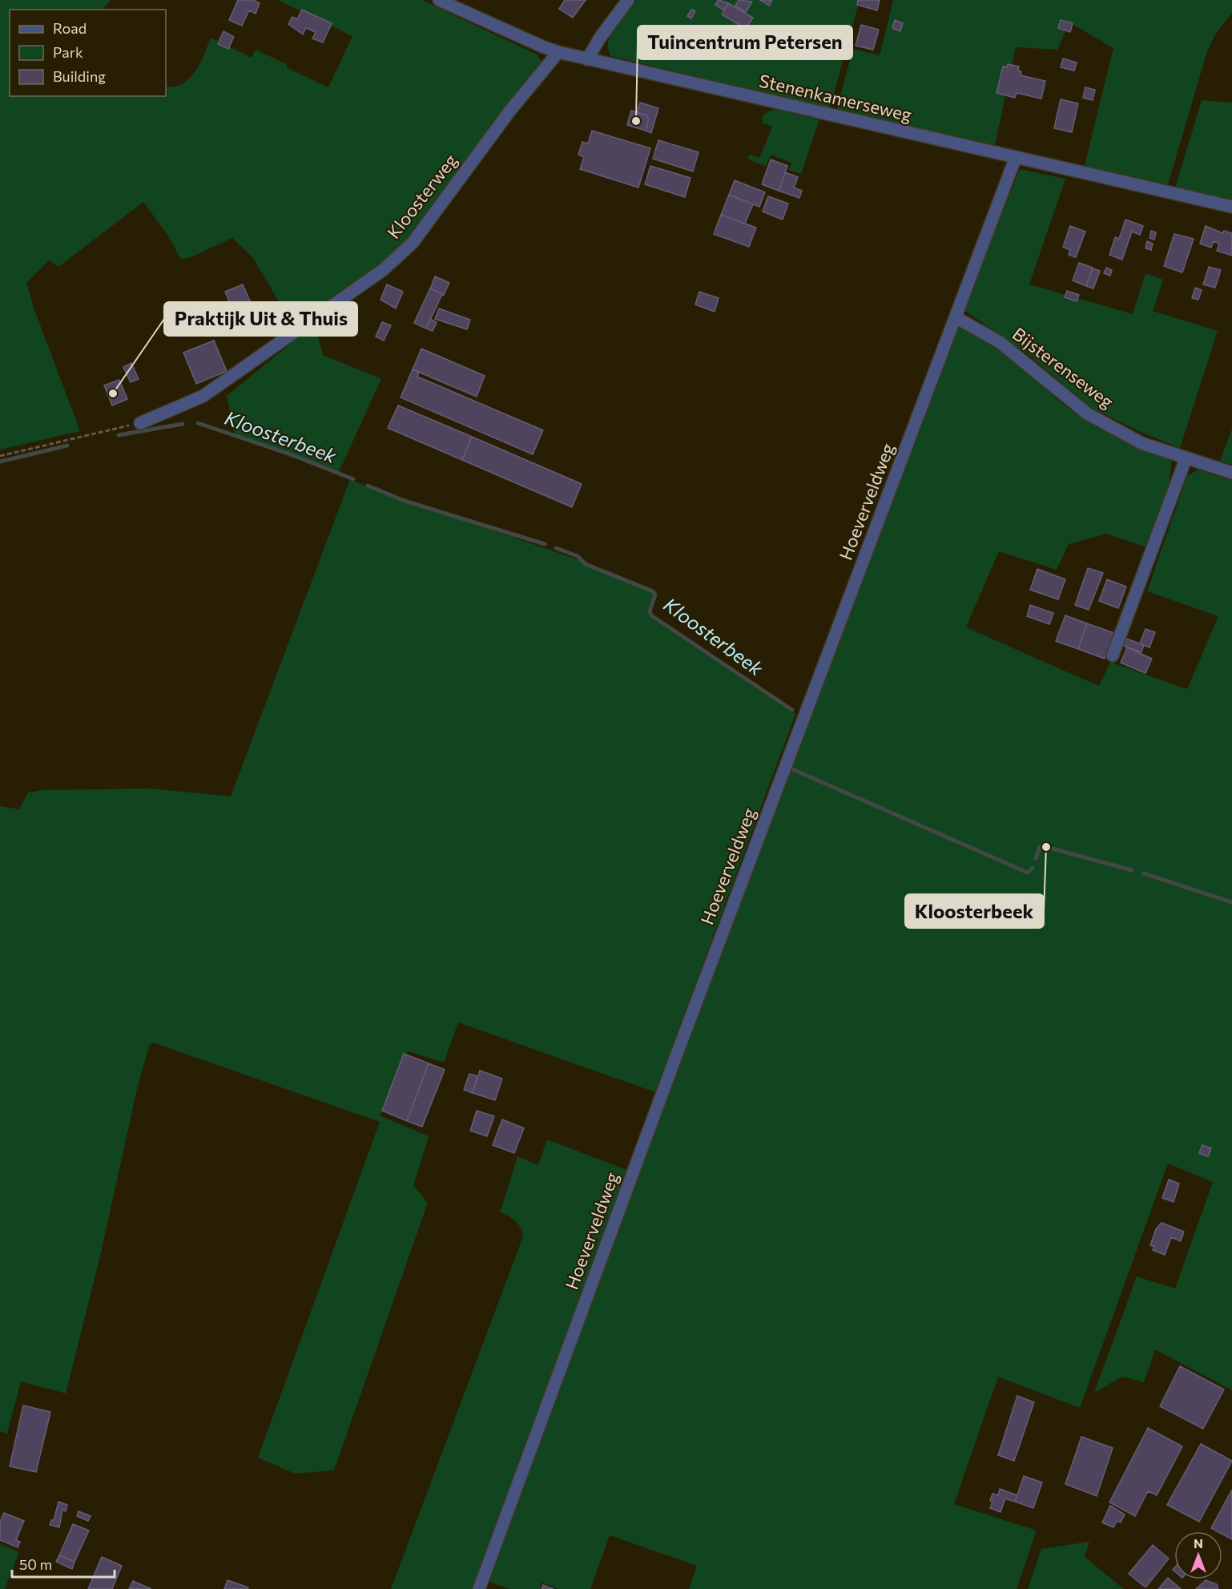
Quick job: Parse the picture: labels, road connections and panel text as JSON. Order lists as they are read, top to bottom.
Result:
{
  "streets": {
    "street": [
      "Stenenkamerseweg",
      "Kloosterweg",
      "Bijsterenseweg",
      "Hoeverveldweg"
    ]
  },
  "crossings": [
    ["Stenenkamerseweg", "Kloosterweg"],
    ["Stenenkamerseweg", "Hoeverveldweg"],
    ["Bijsterenseweg", "Hoeverveldweg"]
  ],
  "water": ["Kloosterbeek"],
  "places": ["Tuincentrum Petersen", "Praktijk Uit & Thuis", "Kloosterbeek"],
  "legend": ["Road", "Park", "Building"],
  "scale_bar": "50 m",
  "north": "top"
}
